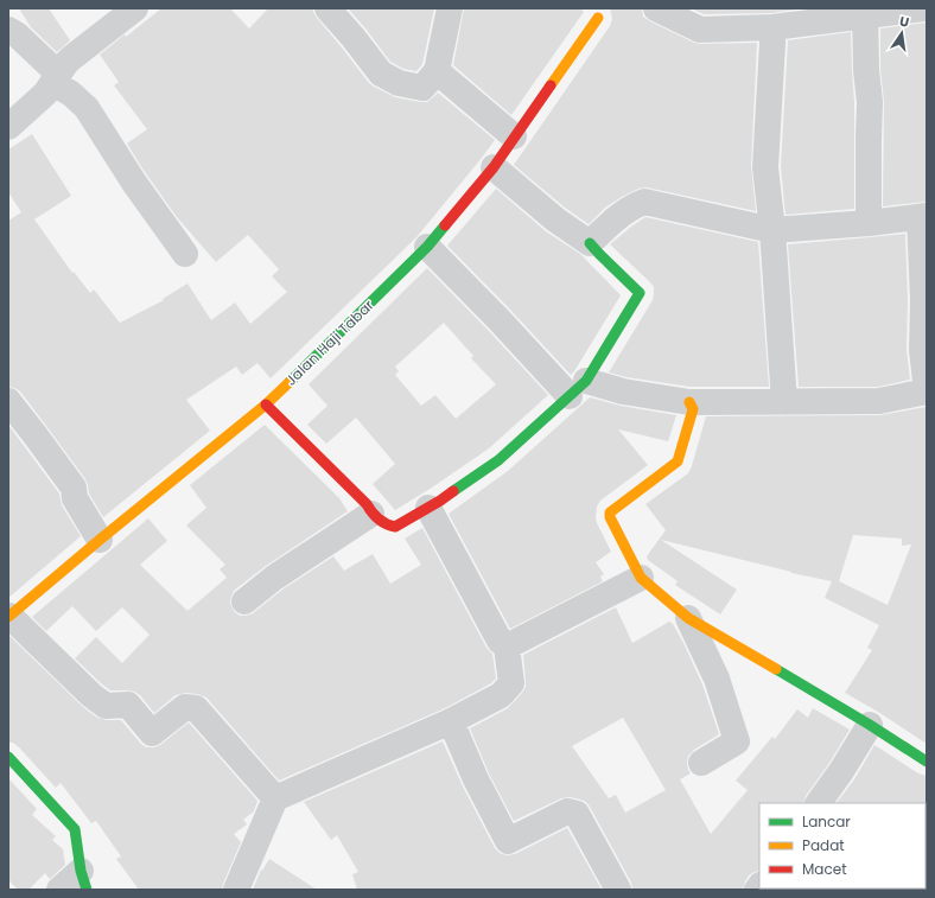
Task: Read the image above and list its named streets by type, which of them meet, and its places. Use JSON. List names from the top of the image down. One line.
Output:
{"streets":{"street":["Jalan Haji Tabar"]},"legend":["Lancar","Padat","Macet"],"north":"top"}
